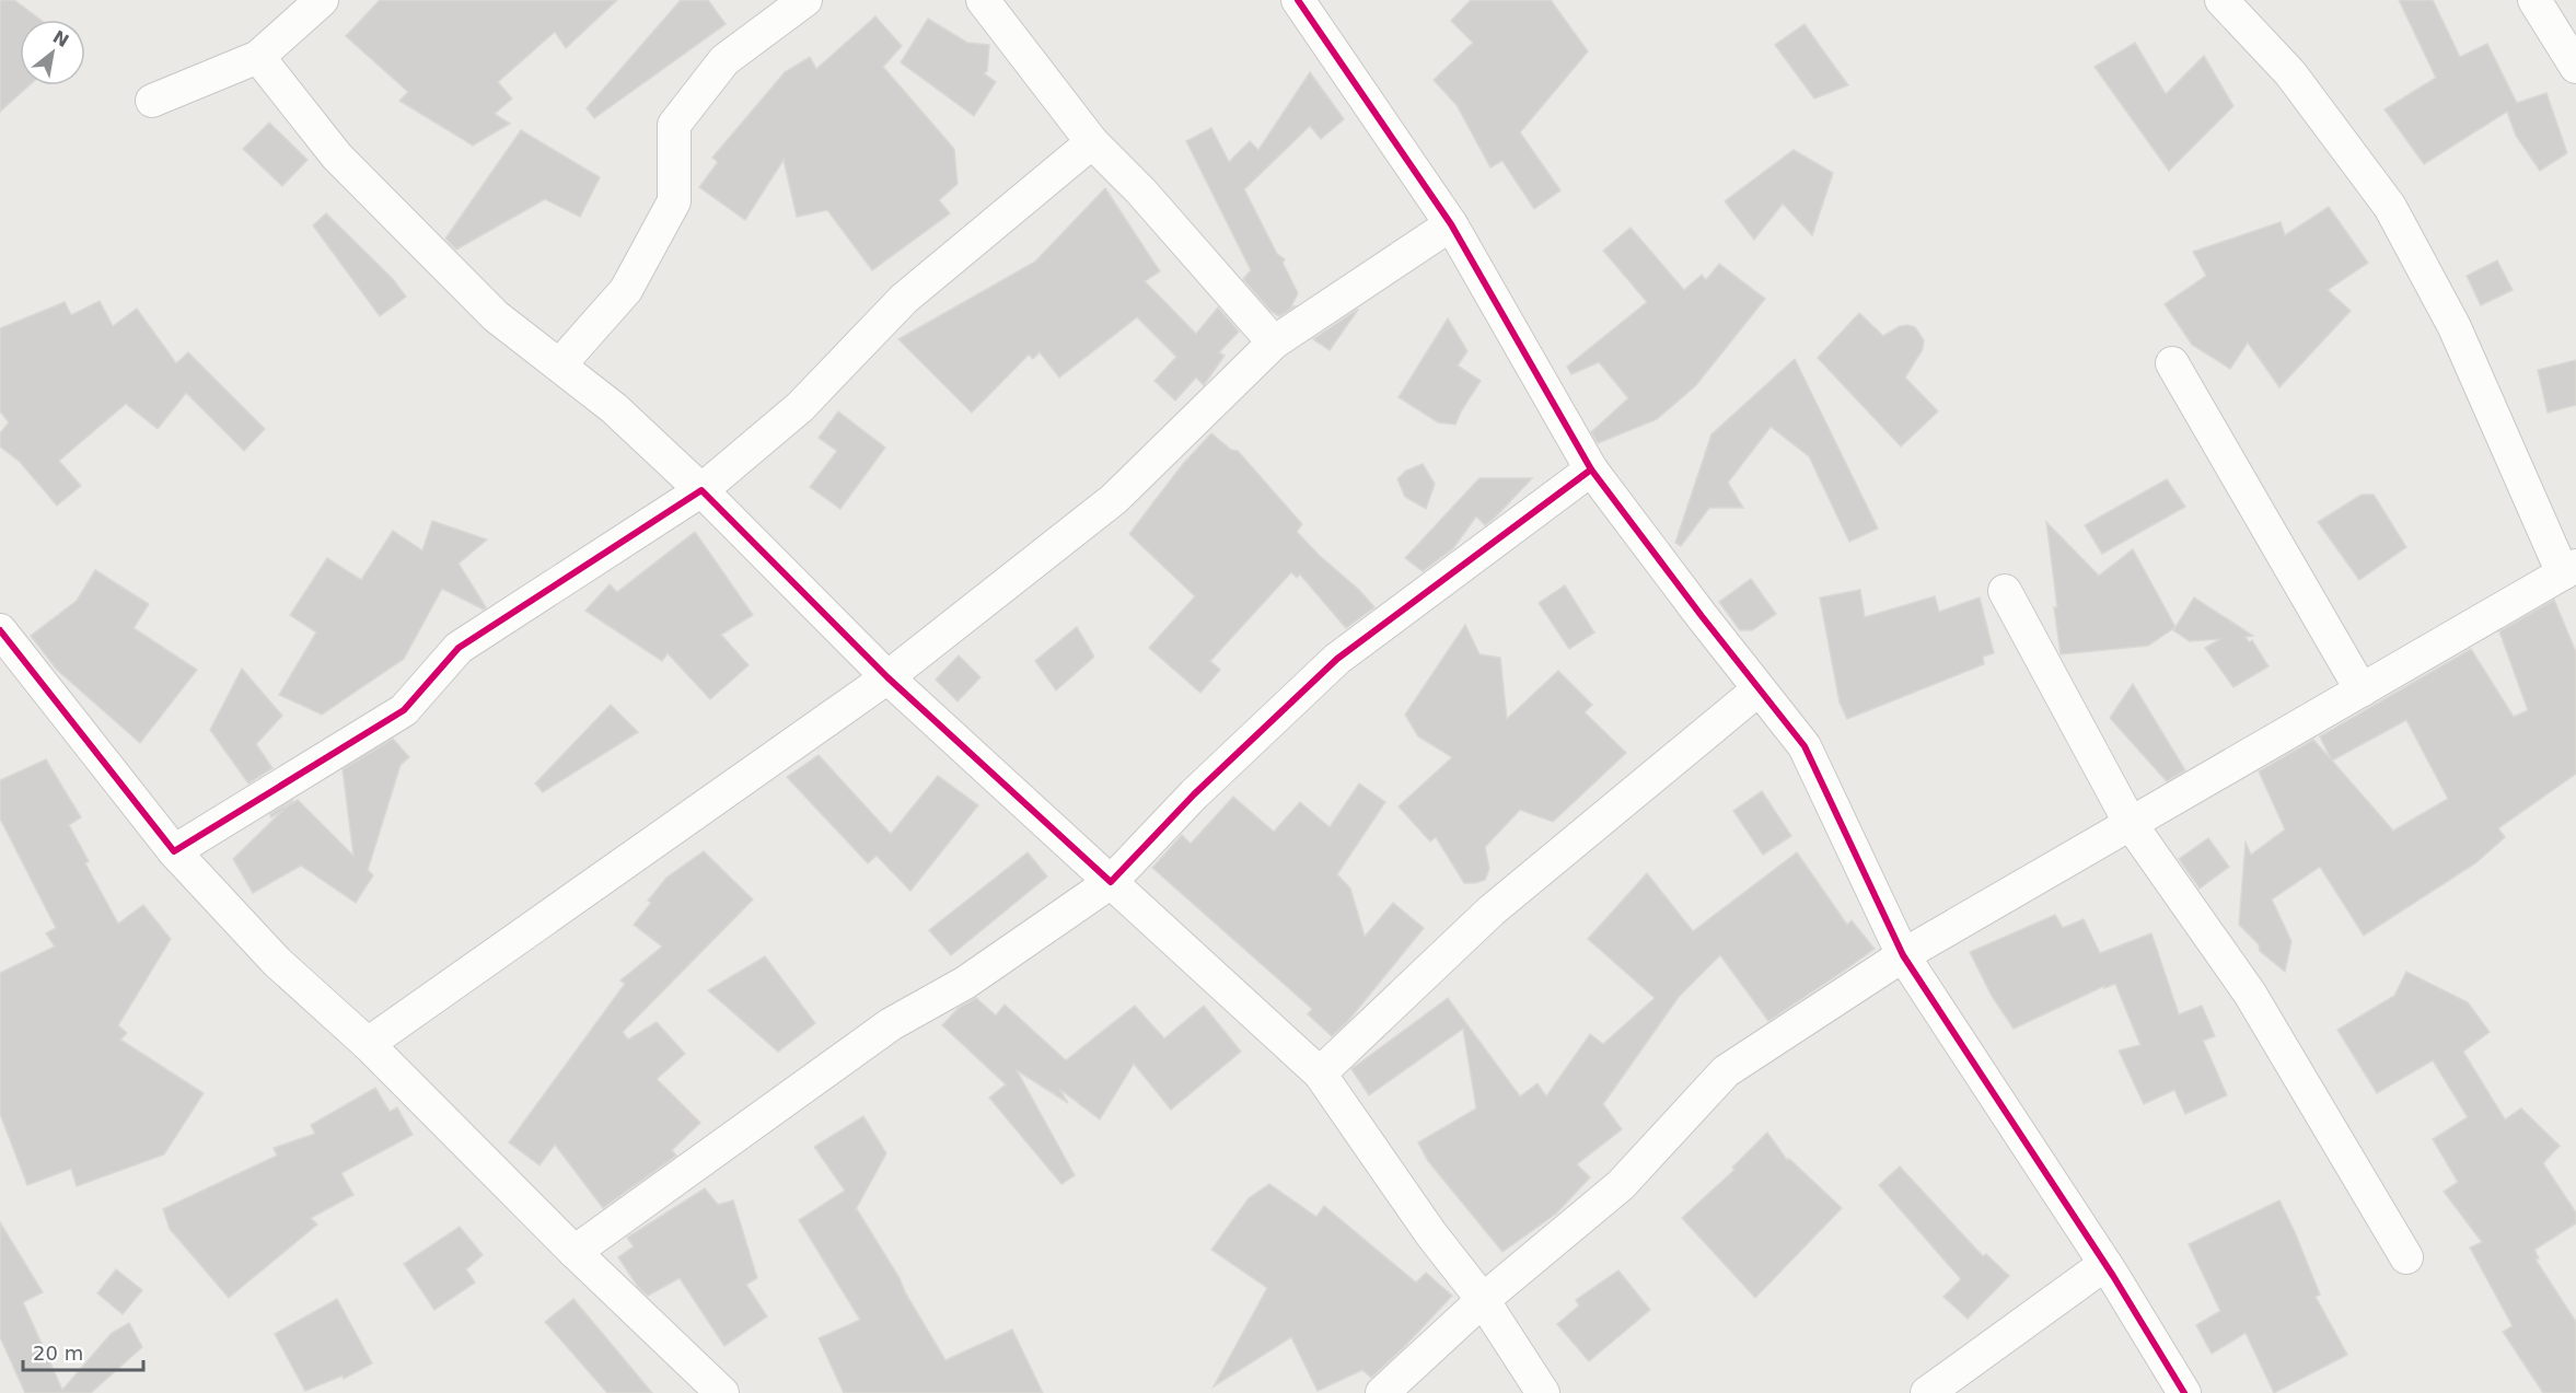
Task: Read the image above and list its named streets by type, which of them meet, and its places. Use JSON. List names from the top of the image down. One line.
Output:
{"scale_bar":"20 m","north":"top right"}
